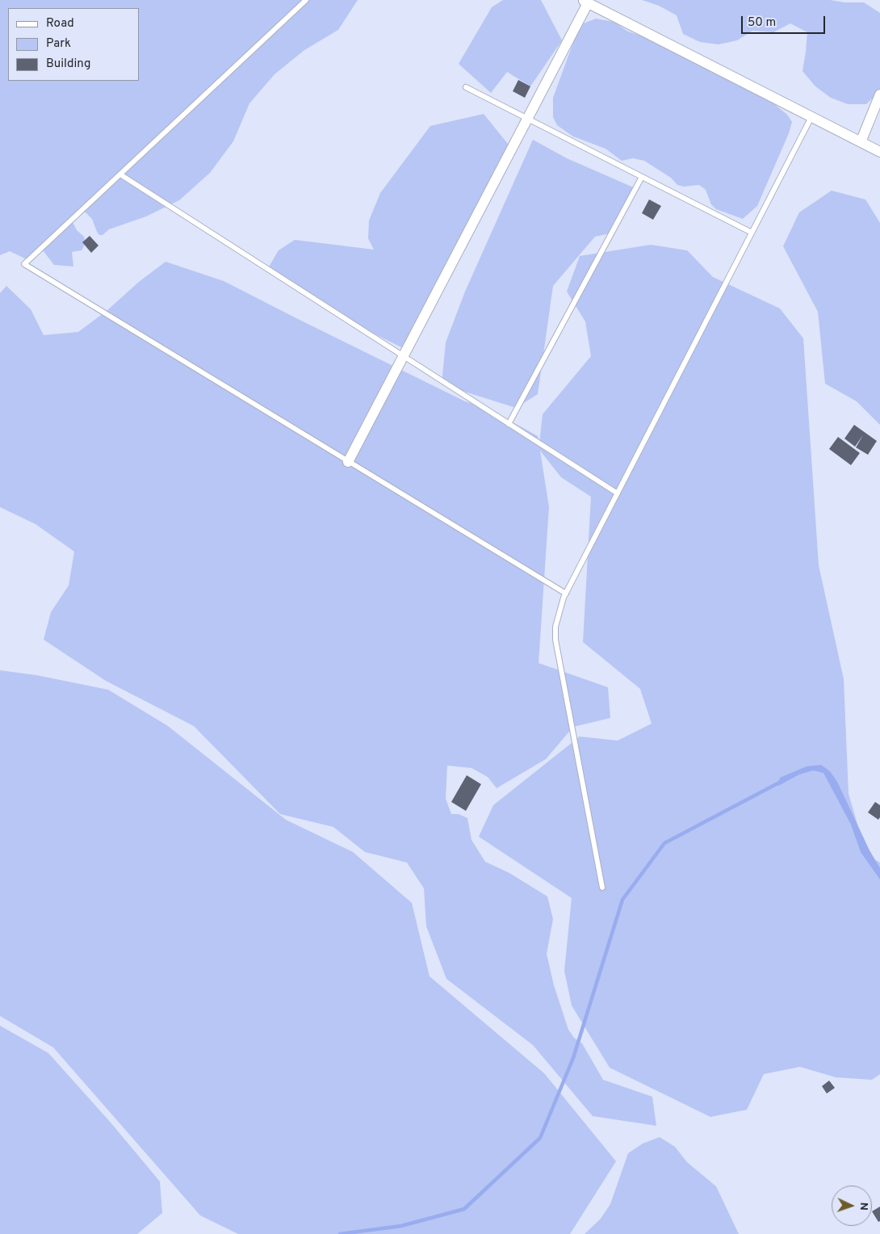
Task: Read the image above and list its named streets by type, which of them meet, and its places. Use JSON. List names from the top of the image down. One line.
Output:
{"legend":["Road","Park","Building"],"scale_bar":"50 m","north":"right"}
